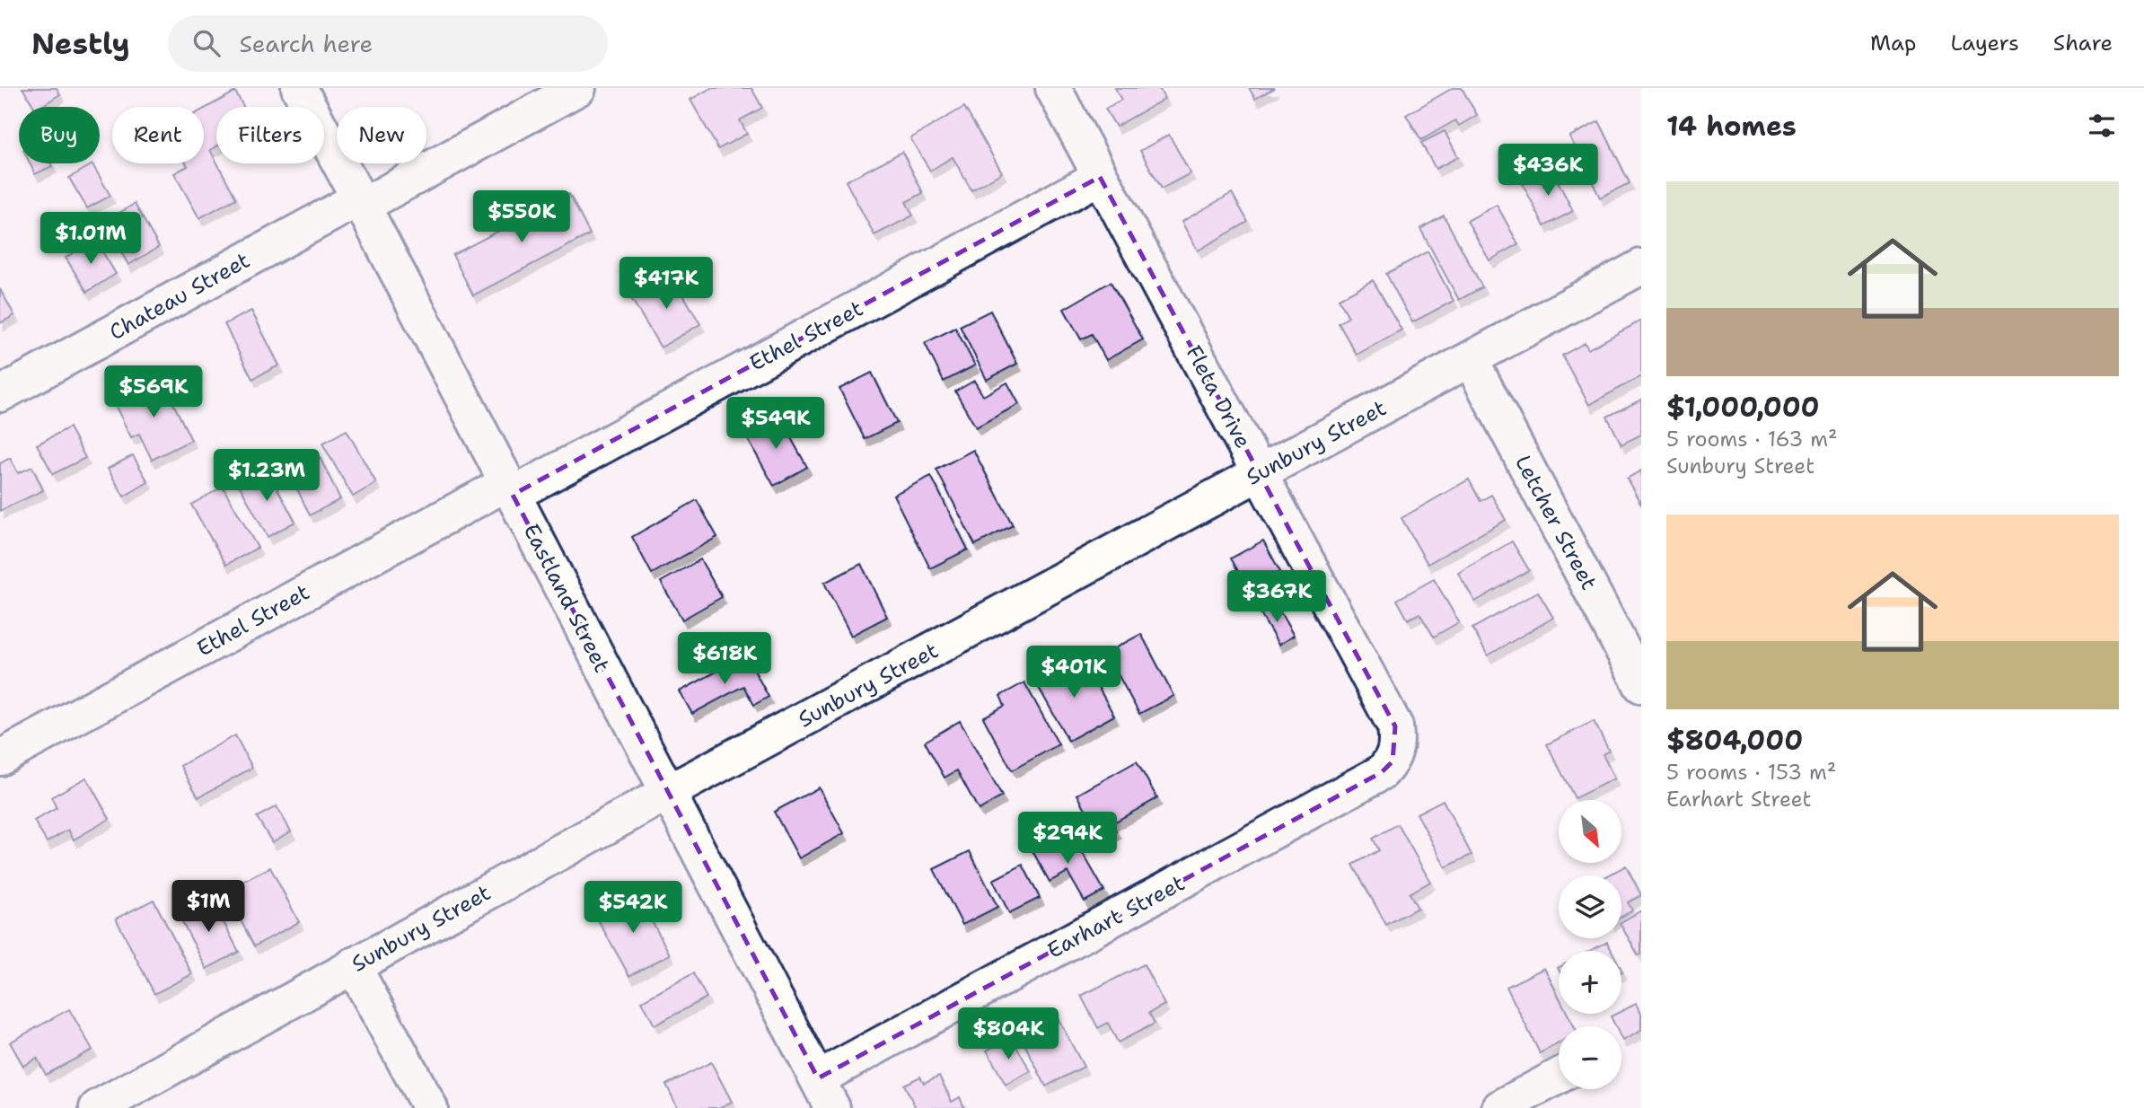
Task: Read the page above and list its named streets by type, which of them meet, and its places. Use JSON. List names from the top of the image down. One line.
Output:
{"streets":{"street":["Chateau Street","Ethel Street","Fleta Drive","Sunbury Street","Letcher Street","Eastland Street","Earhart Street"]},"crossings":[["Chateau Street","Eastland Street"],["Ethel Street","Fleta Drive"],["Ethel Street","Eastland Street"],["Fleta Drive","Sunbury Street"],["Fleta Drive","Earhart Street"],["Sunbury Street","Letcher Street"],["Sunbury Street","Eastland Street"],["Eastland Street","Earhart Street"]],"north":"bottom right","page":{"header":"Nestly","search":"Search here","nav":["Map","Layers","Share"],"heading":"14 homes","chip":["Buy","Rent","Filters","New"],"price":["$436K","$550K","$1.01M","$417K","$569K","$549K","$1.23M","$367K","$618K","$401K","$294K","$1M","$542K","$804K"],"list":[{"name":"$1,000,000","note":"5 rooms · 163 m² · Sunbury Street"},{"name":"$804,000","note":"5 rooms · 153 m² · Earhart Street"}],"map_buttons":["+","−"]}}
